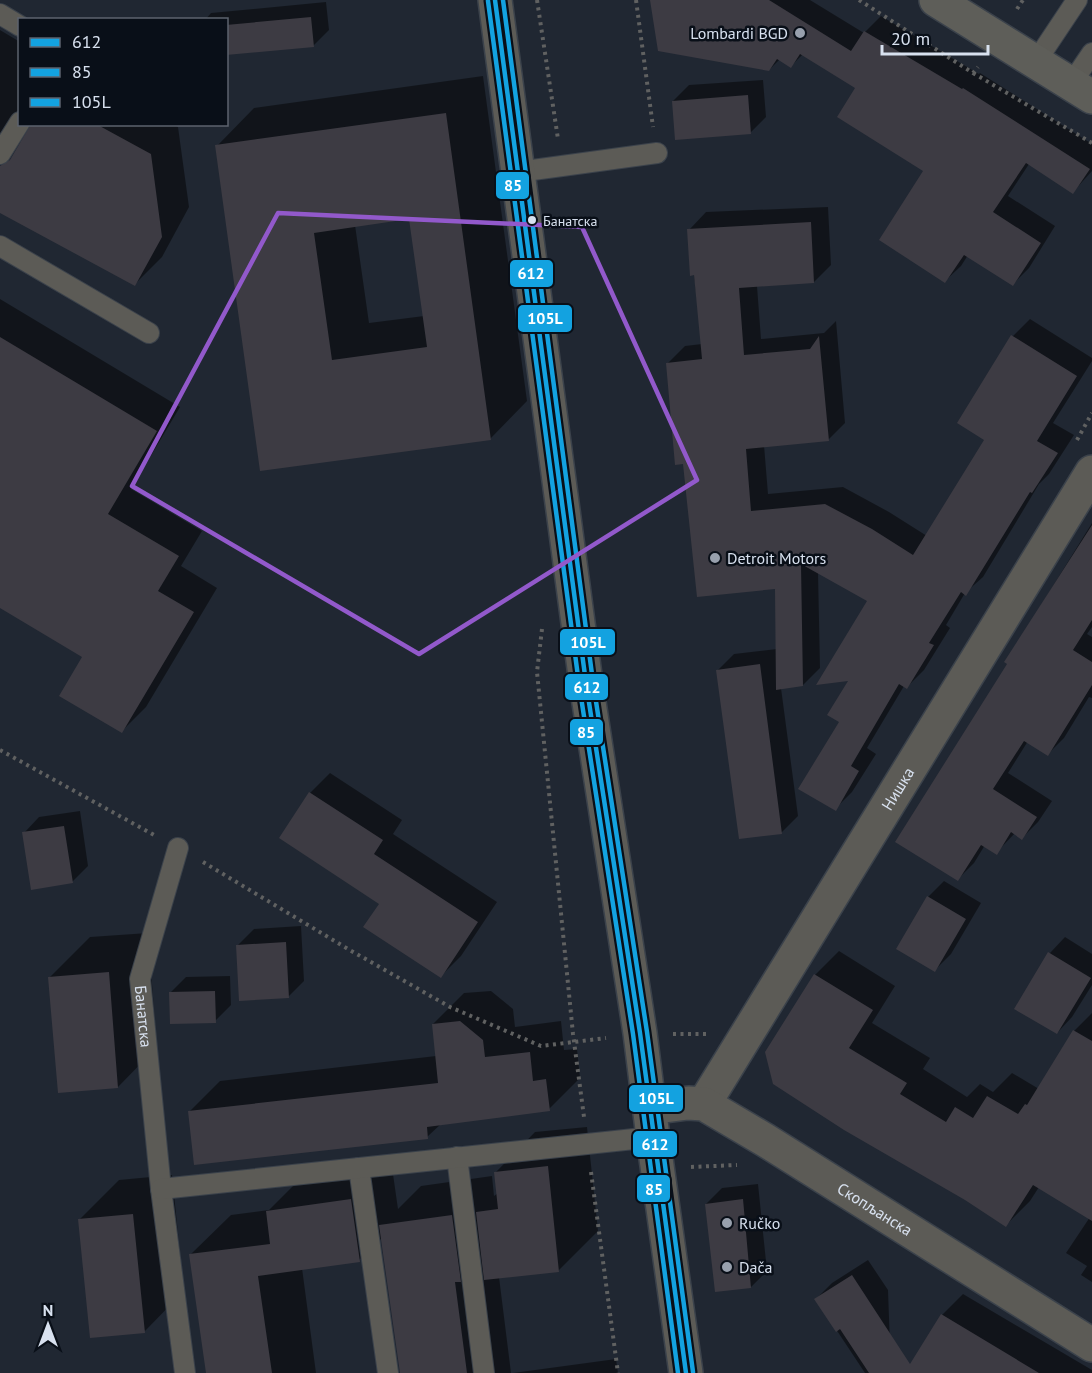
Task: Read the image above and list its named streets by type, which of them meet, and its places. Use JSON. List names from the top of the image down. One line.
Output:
{"streets":{"street":["Нишка","Скопљанска"],"lane":["Банатска"]},"crossings":[["Нишка","Скопљанска"]],"places":["Lombardi BGD","Банатска","Detroit Motors","Ručko","Dača"],"lines":["transit line 612","transit line 105L","transit line 85"],"legend":["612","85","105L"],"scale_bar":"20 m","north":"top"}
